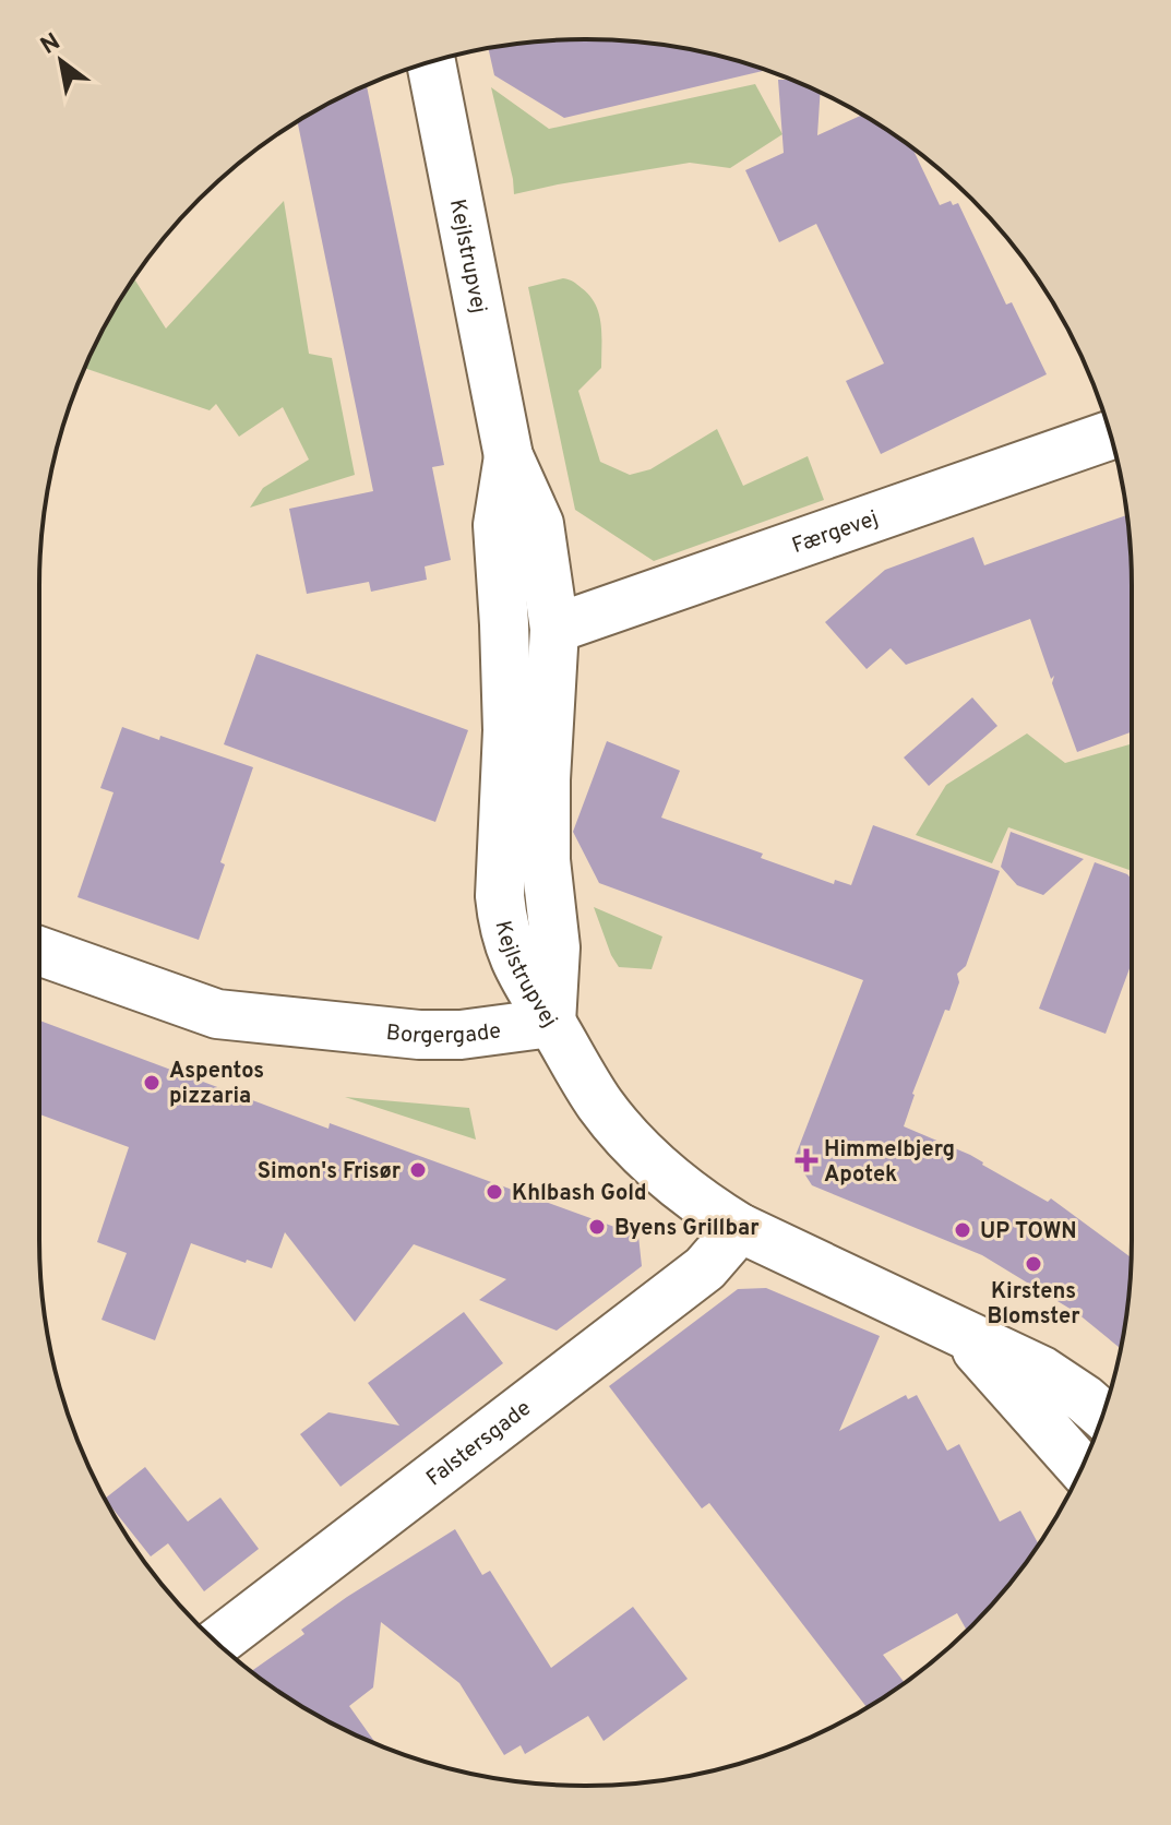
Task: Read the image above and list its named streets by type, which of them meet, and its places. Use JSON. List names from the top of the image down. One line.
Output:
{"streets":{"street":["Kejlstrupvej","Færgevej","Borgergade","Falstersgade"]},"crossings":[["Kejlstrupvej","Færgevej"],["Kejlstrupvej","Borgergade"]],"places":{"other":["Aspentos pizzaria","Simon's Frisør","Khlbash Gold","Byens Grillbar","UP TOWN","Kirstens Blomster"],"health":["Himmelbjerg Apotek"]},"north":"top left"}
